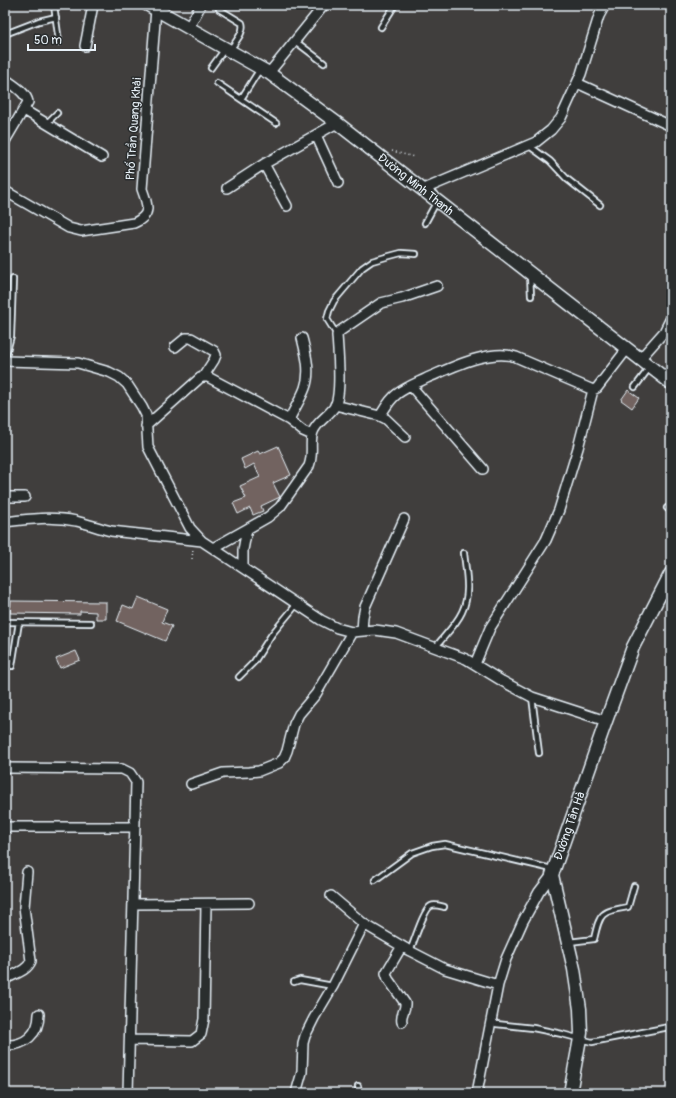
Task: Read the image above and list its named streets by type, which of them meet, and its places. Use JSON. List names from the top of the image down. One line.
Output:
{"streets":{"street":["Phố Trần Quang Khải","Đường Minh Thanh","Đường Tân Hà"]},"crossings":[["Phố Trần Quang Khải","Đường Minh Thanh"]],"scale_bar":"50 m"}
